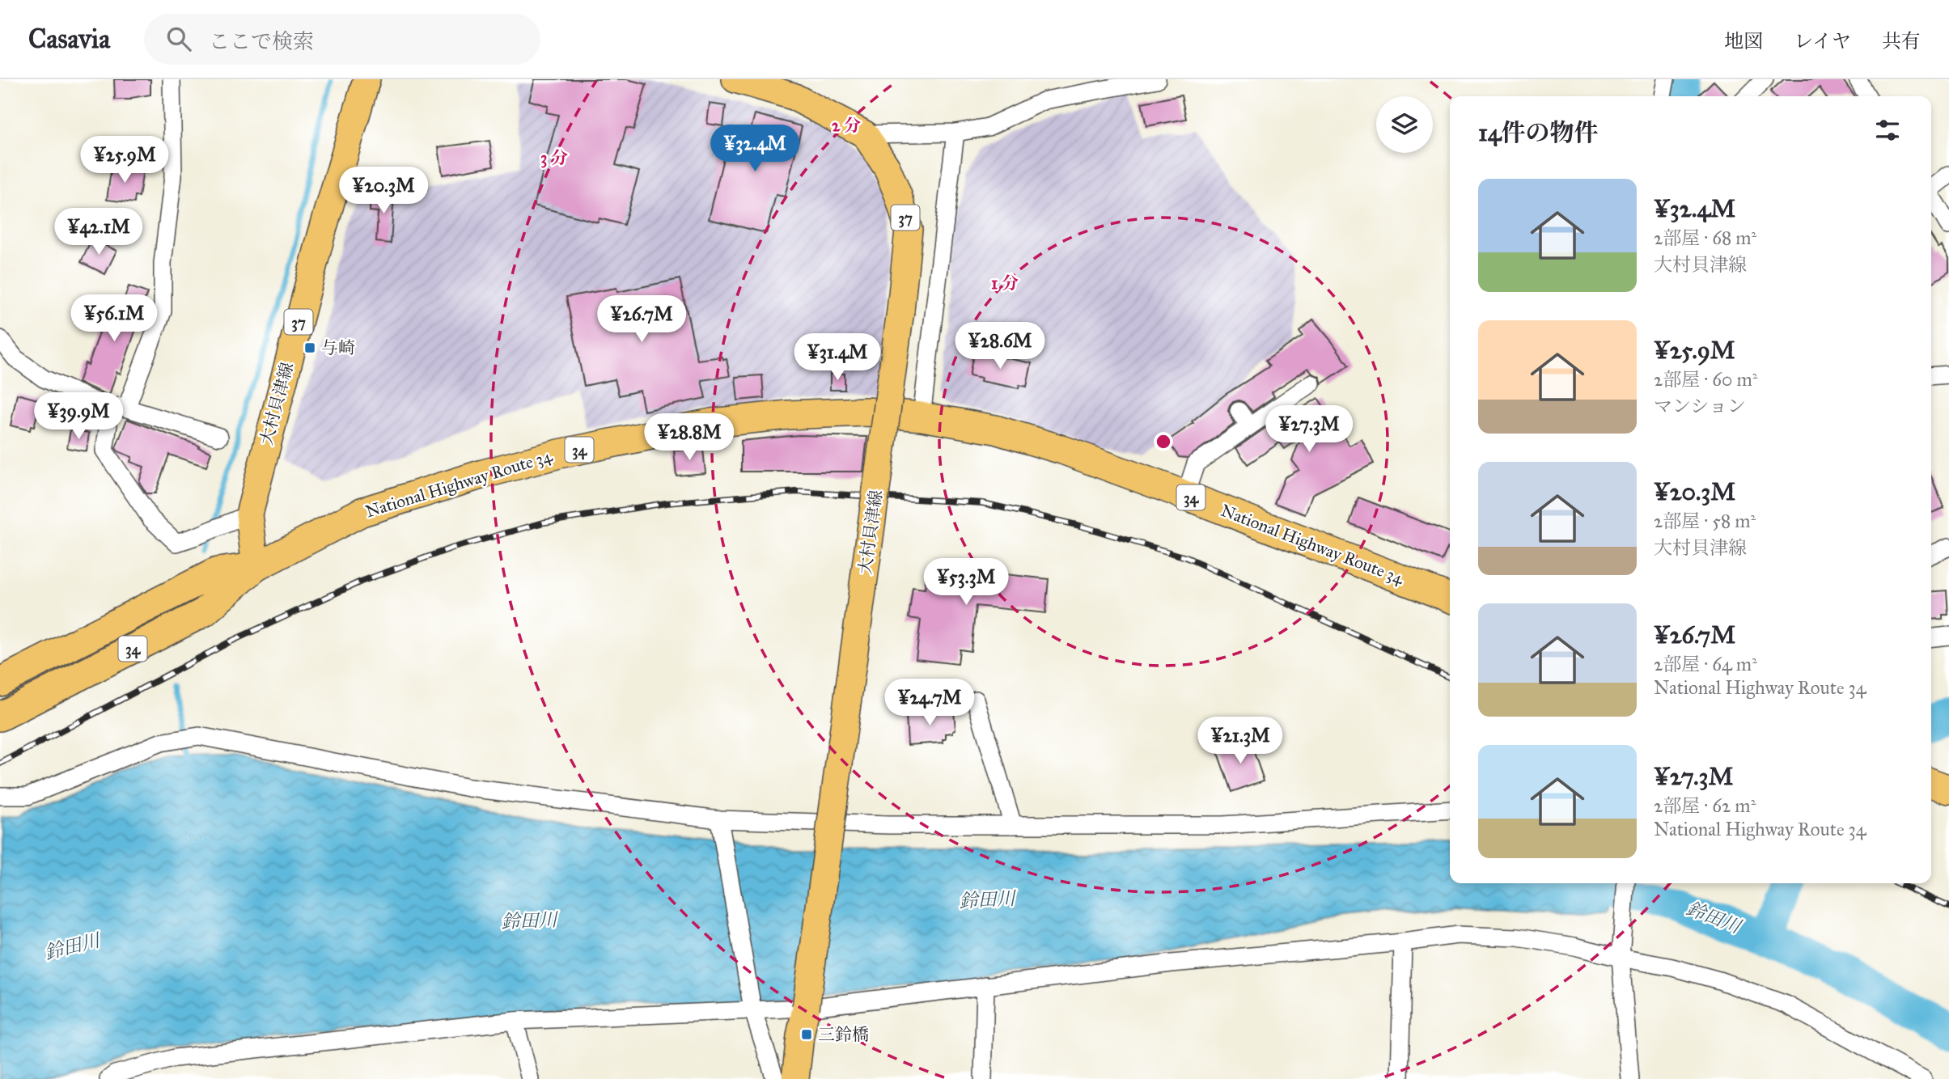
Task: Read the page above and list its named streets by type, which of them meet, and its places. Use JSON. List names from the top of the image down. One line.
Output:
{"streets":{"highway":["34","National Highway Route 34"],"main road":["37","大村貝津線"]},"crossings":[["大村貝津線","National Highway Route 34"]],"water":["鈴田川"],"places":{"transit":["与崎","三鈴橋"]},"page":{"header":"Casavia","search":"ここで検索","nav":["地図","レイヤ","共有"],"heading":"14件の物件","price":["¥32.4M","¥25.9M","¥20.3M","¥42.1M","¥56.1M","¥26.7M","¥28.6M","¥31.4M","¥39.9M","¥27.3M","¥28.8M","¥53.3M","¥24.7M","¥21.3M"],"list":[{"name":"¥32.4M","note":"2部屋 · 68 m² · 大村貝津線"},{"name":"¥25.9M","note":"2部屋 · 60 m² · マンション"},{"name":"¥20.3M","note":"2部屋 · 58 m² · 大村貝津線"},{"name":"¥26.7M","note":"2部屋 · 64 m² · National Highway Route 34"},{"name":"¥27.3M","note":"2部屋 · 62 m² · National Highway Route 34"}]},"rings":["2 分","3 分","1 分"]}
